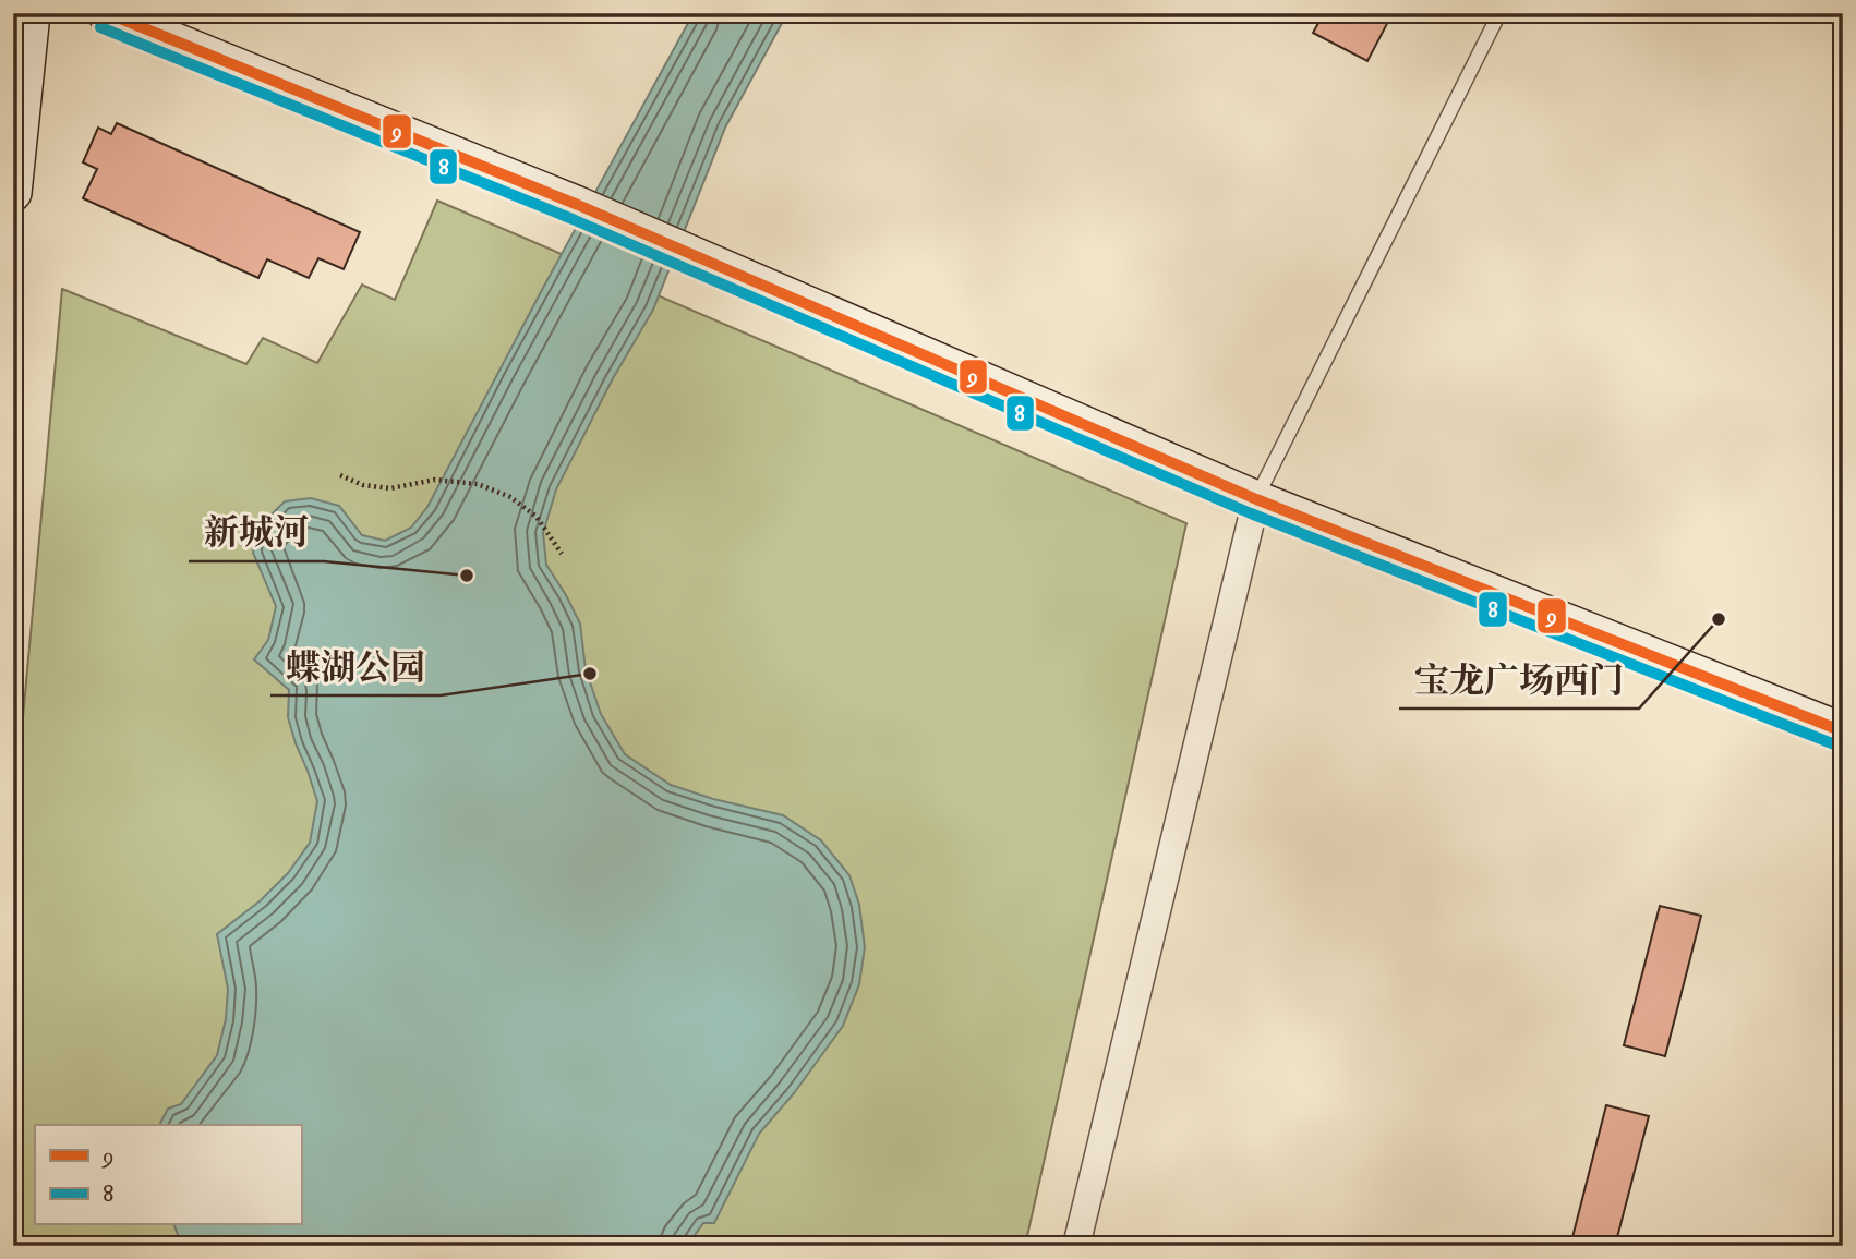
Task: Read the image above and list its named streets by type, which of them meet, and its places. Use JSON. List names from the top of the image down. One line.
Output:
{"places":["新城河","宝龙广场西门","蝶湖公园"],"lines":["transit line 9","transit line 8"],"legend":["9","8"]}
